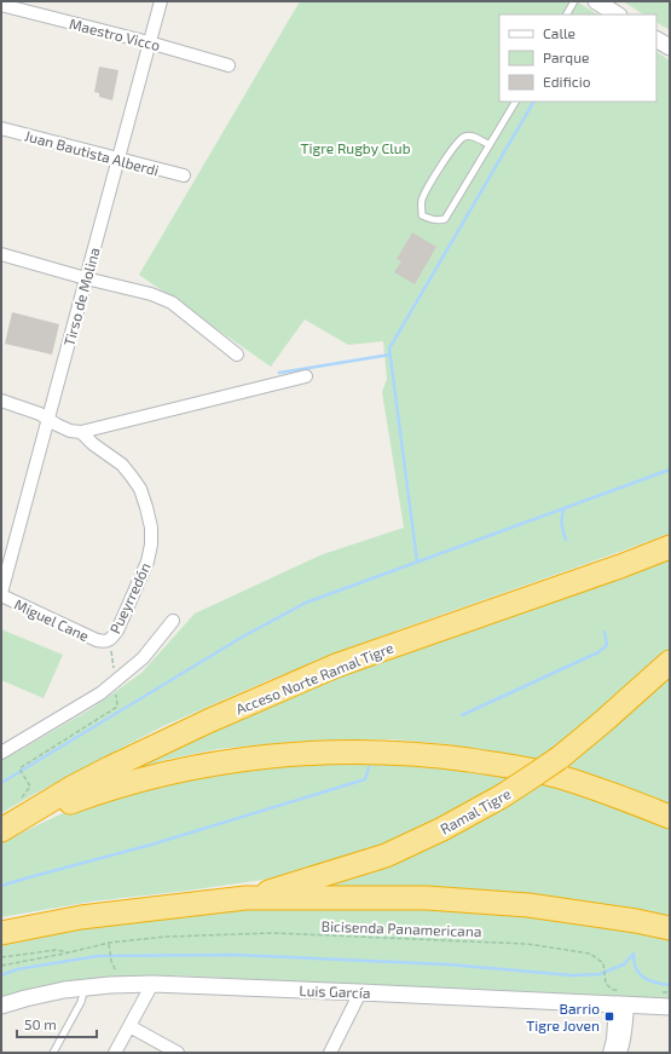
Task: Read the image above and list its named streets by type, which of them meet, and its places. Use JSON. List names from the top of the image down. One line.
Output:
{"streets":{"highway":["Acceso Norte Ramal Tigre","Ramal Tigre"],"street":["Maestro Vicco","Juan Bautista Alberdi","Tirso de Molina","Pueyrredón","Miguel Cane","Luis García"],"path":["Bicisenda Panamericana"]},"crossings":[["Maestro Vicco","Tirso de Molina"],["Juan Bautista Alberdi","Tirso de Molina"],["Tirso de Molina","Pueyrredón"],["Tirso de Molina","Miguel Cane"],["Pueyrredón","Miguel Cane"],["Bicisenda Panamericana","Luis García"]],"parks":["Tigre Rugby Club"],"places":{"transit":["Barrio Tigre Joven"]},"legend":["Calle","Parque","Edificio"],"scale_bar":"50 m"}
